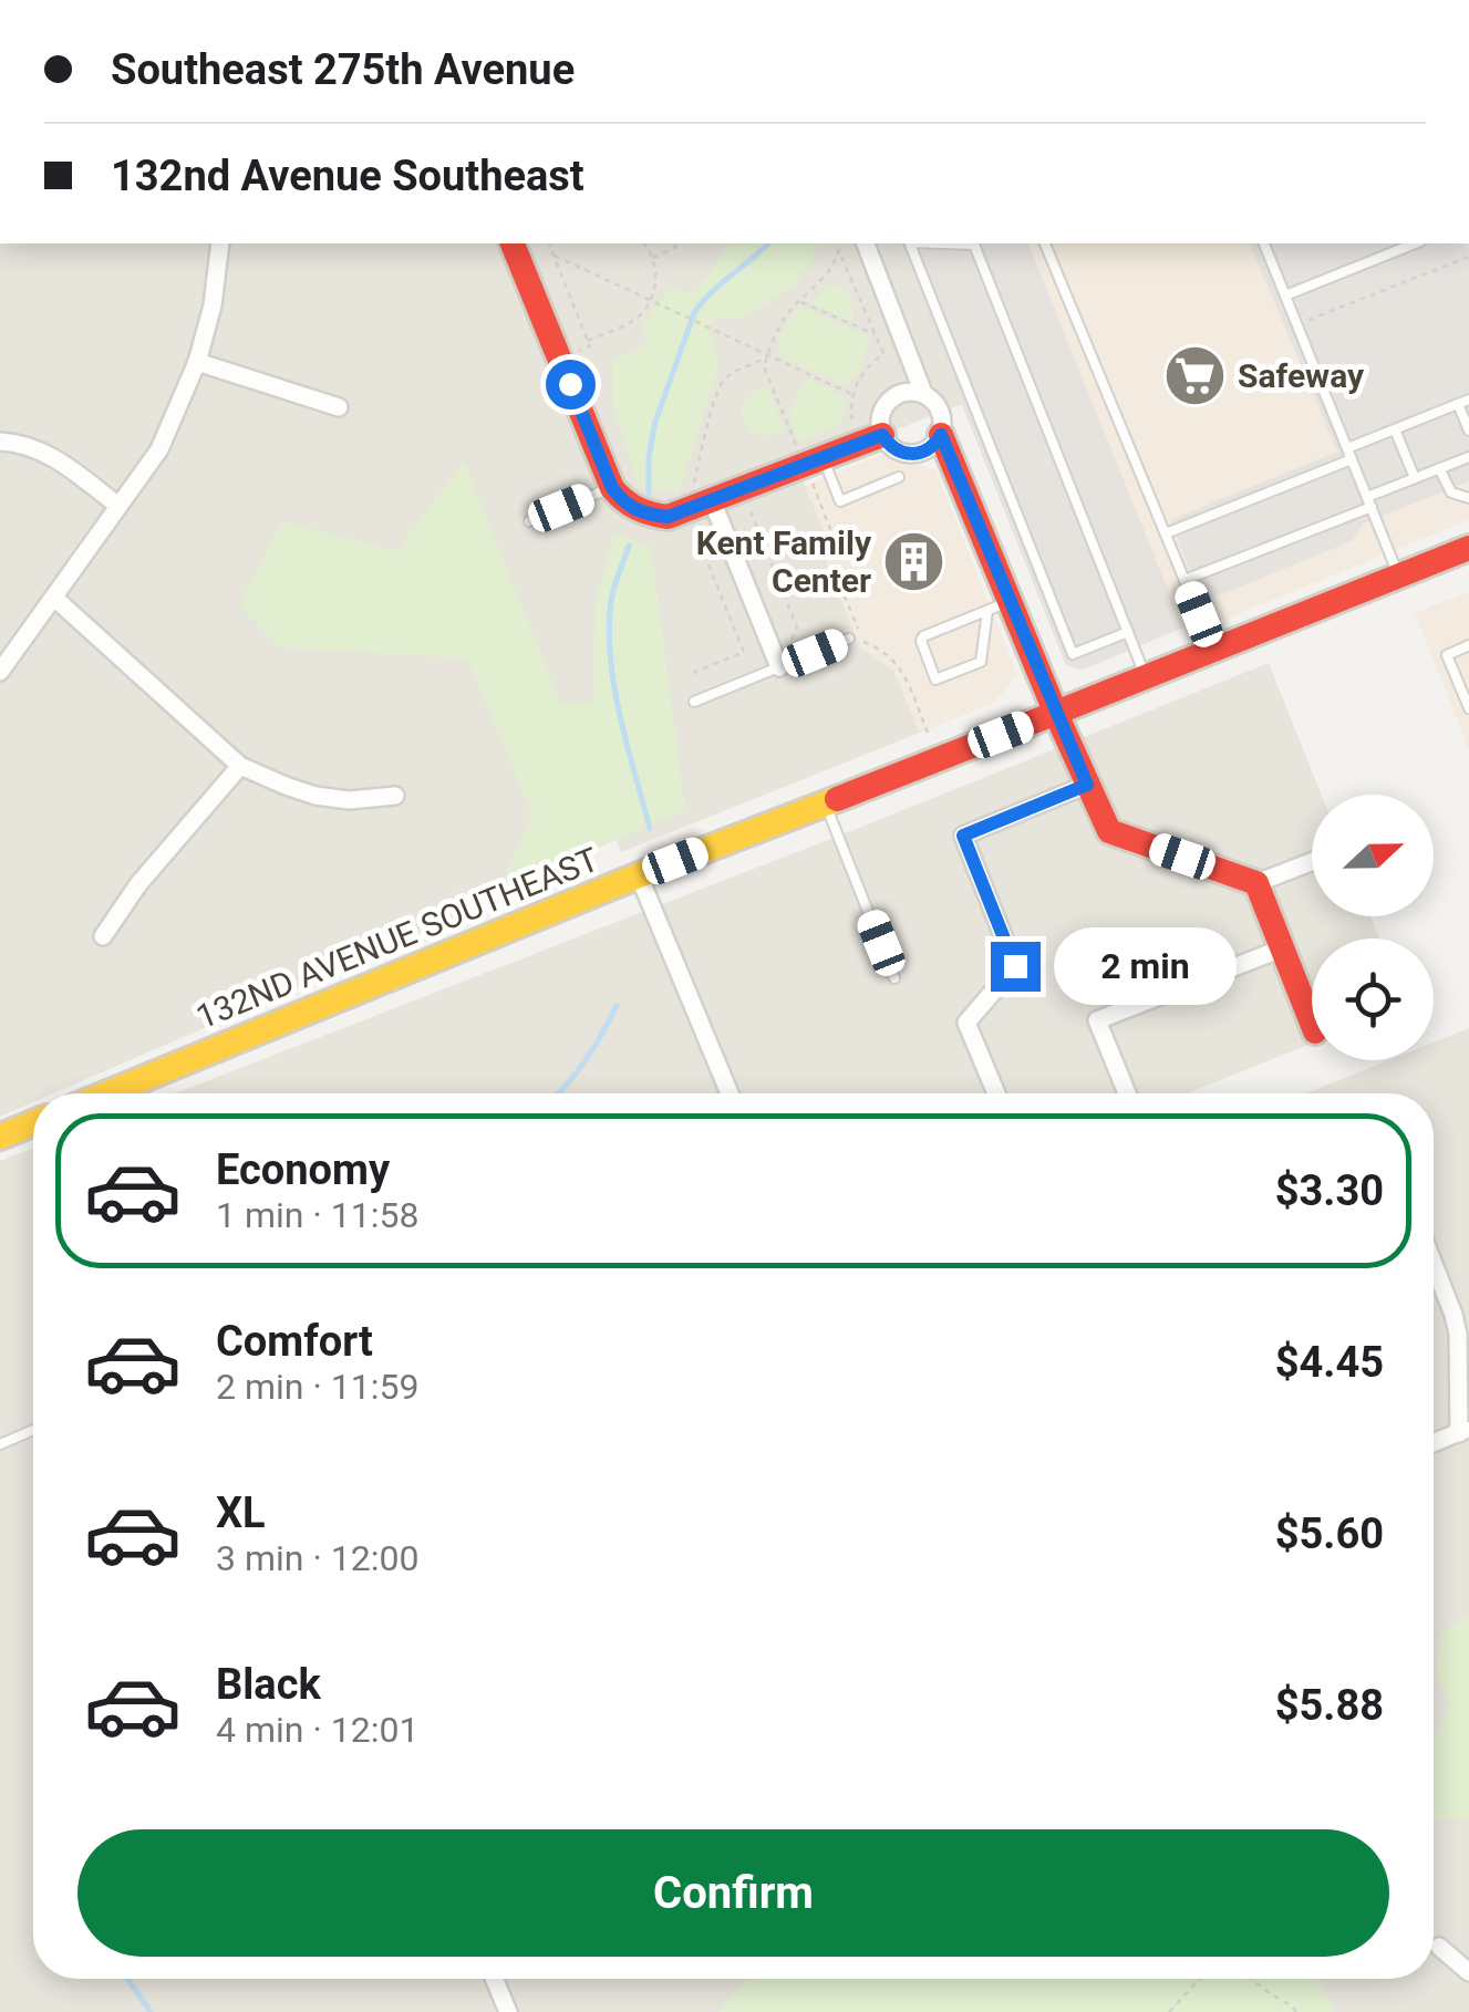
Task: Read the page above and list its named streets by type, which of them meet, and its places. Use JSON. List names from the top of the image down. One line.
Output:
{"streets":{"main road":["132ND AVENUE SOUTHEAST"]},"places":{"supermarket":["Safeway"],"building":["Kent Family Center"]},"north":"right","page":{"banner":["Southeast 275th Avenue","132nd Avenue Southeast"],"bubble":"2 min","list":[{"name":"Economy","note":"1 min · 11:58","value":"$3.30"},{"name":"Comfort","note":"2 min · 11:59","value":"$4.45"},{"name":"XL","note":"3 min · 12:00","value":"$5.60"},{"name":"Black","note":"4 min · 12:01","value":"$5.88"}],"buttons":"Confirm"}}
